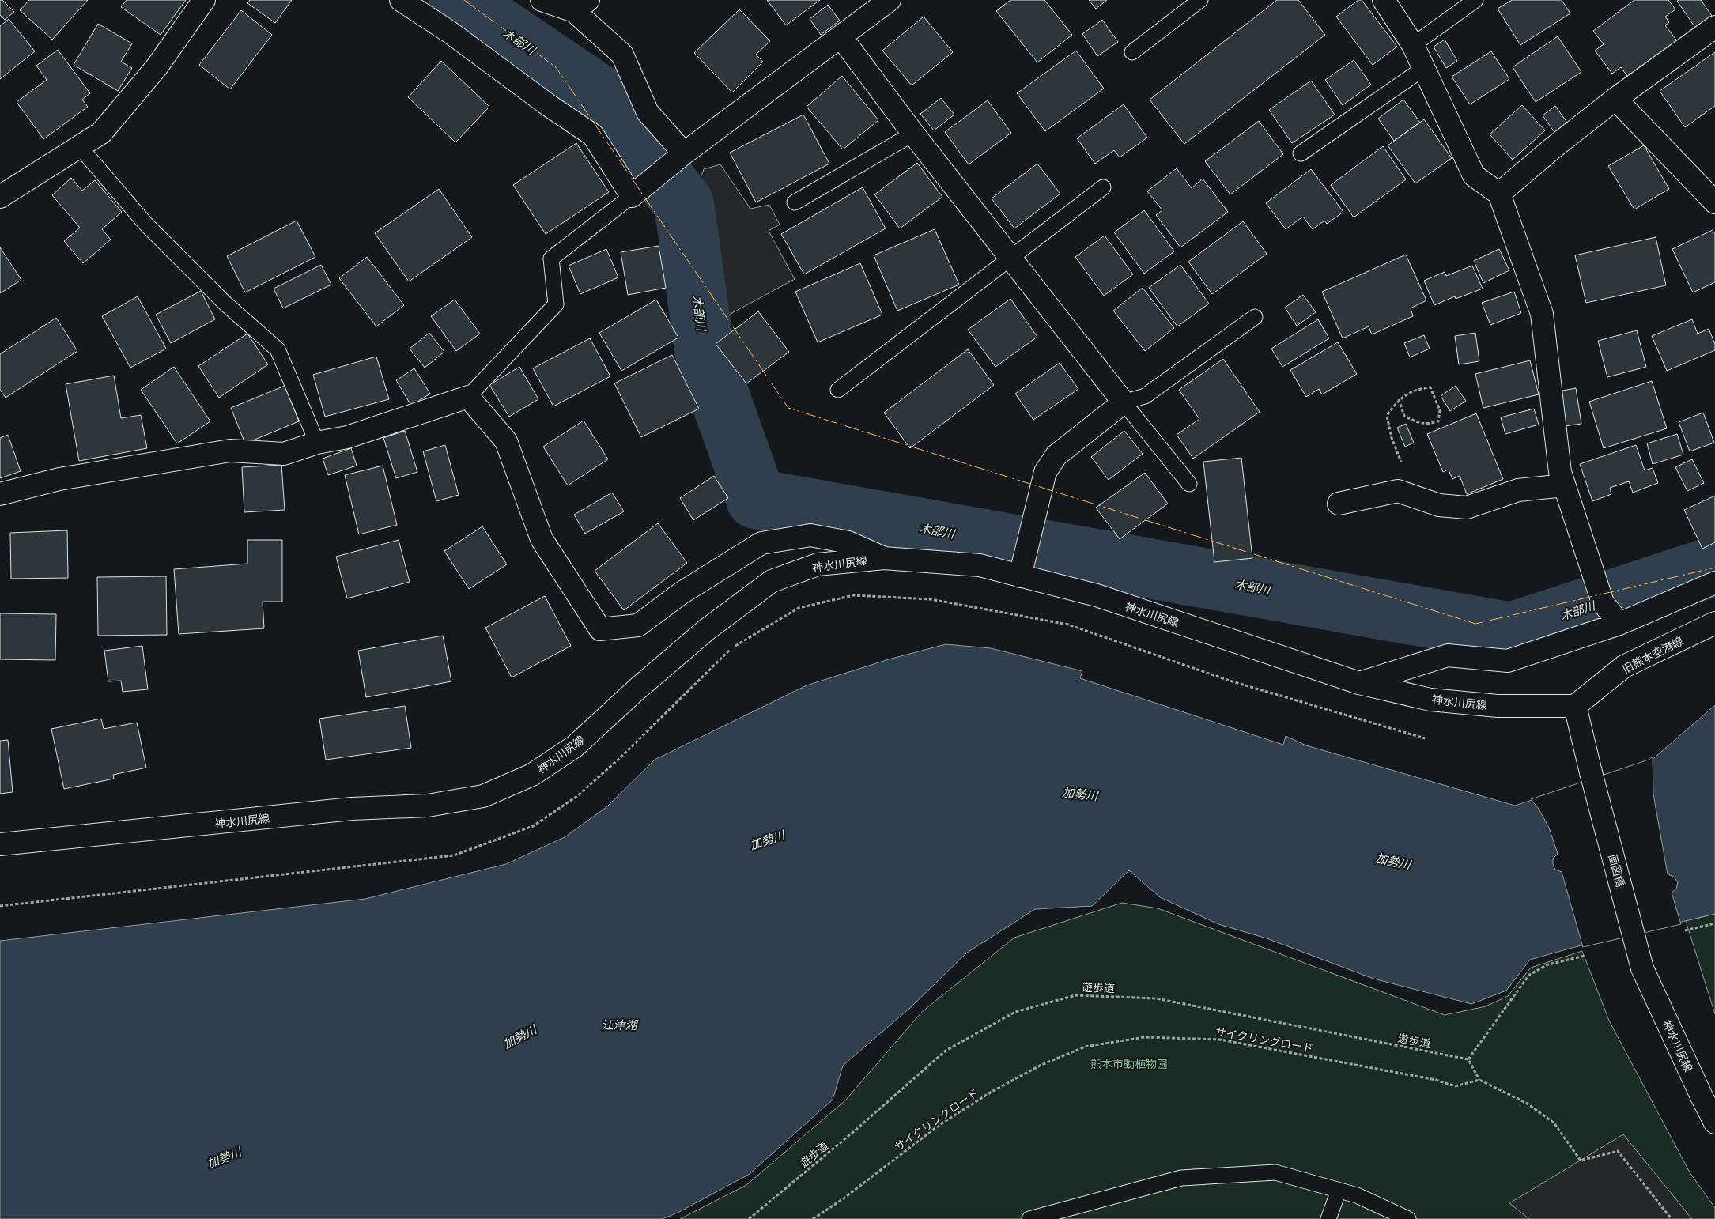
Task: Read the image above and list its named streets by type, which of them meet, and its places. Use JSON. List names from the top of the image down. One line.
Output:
{"streets":{"street":["神水川尻線","旧熊本空港線","画図橋"],"path":["遊歩道","サイクリングロード"]},"crossings":[["神水川尻線","旧熊本空港線"],["神水川尻線","画図橋"],["旧熊本空港線","画図橋"]],"water":["木部川","加勢川","江津湖"],"parks":["熊本市動植物園"]}
